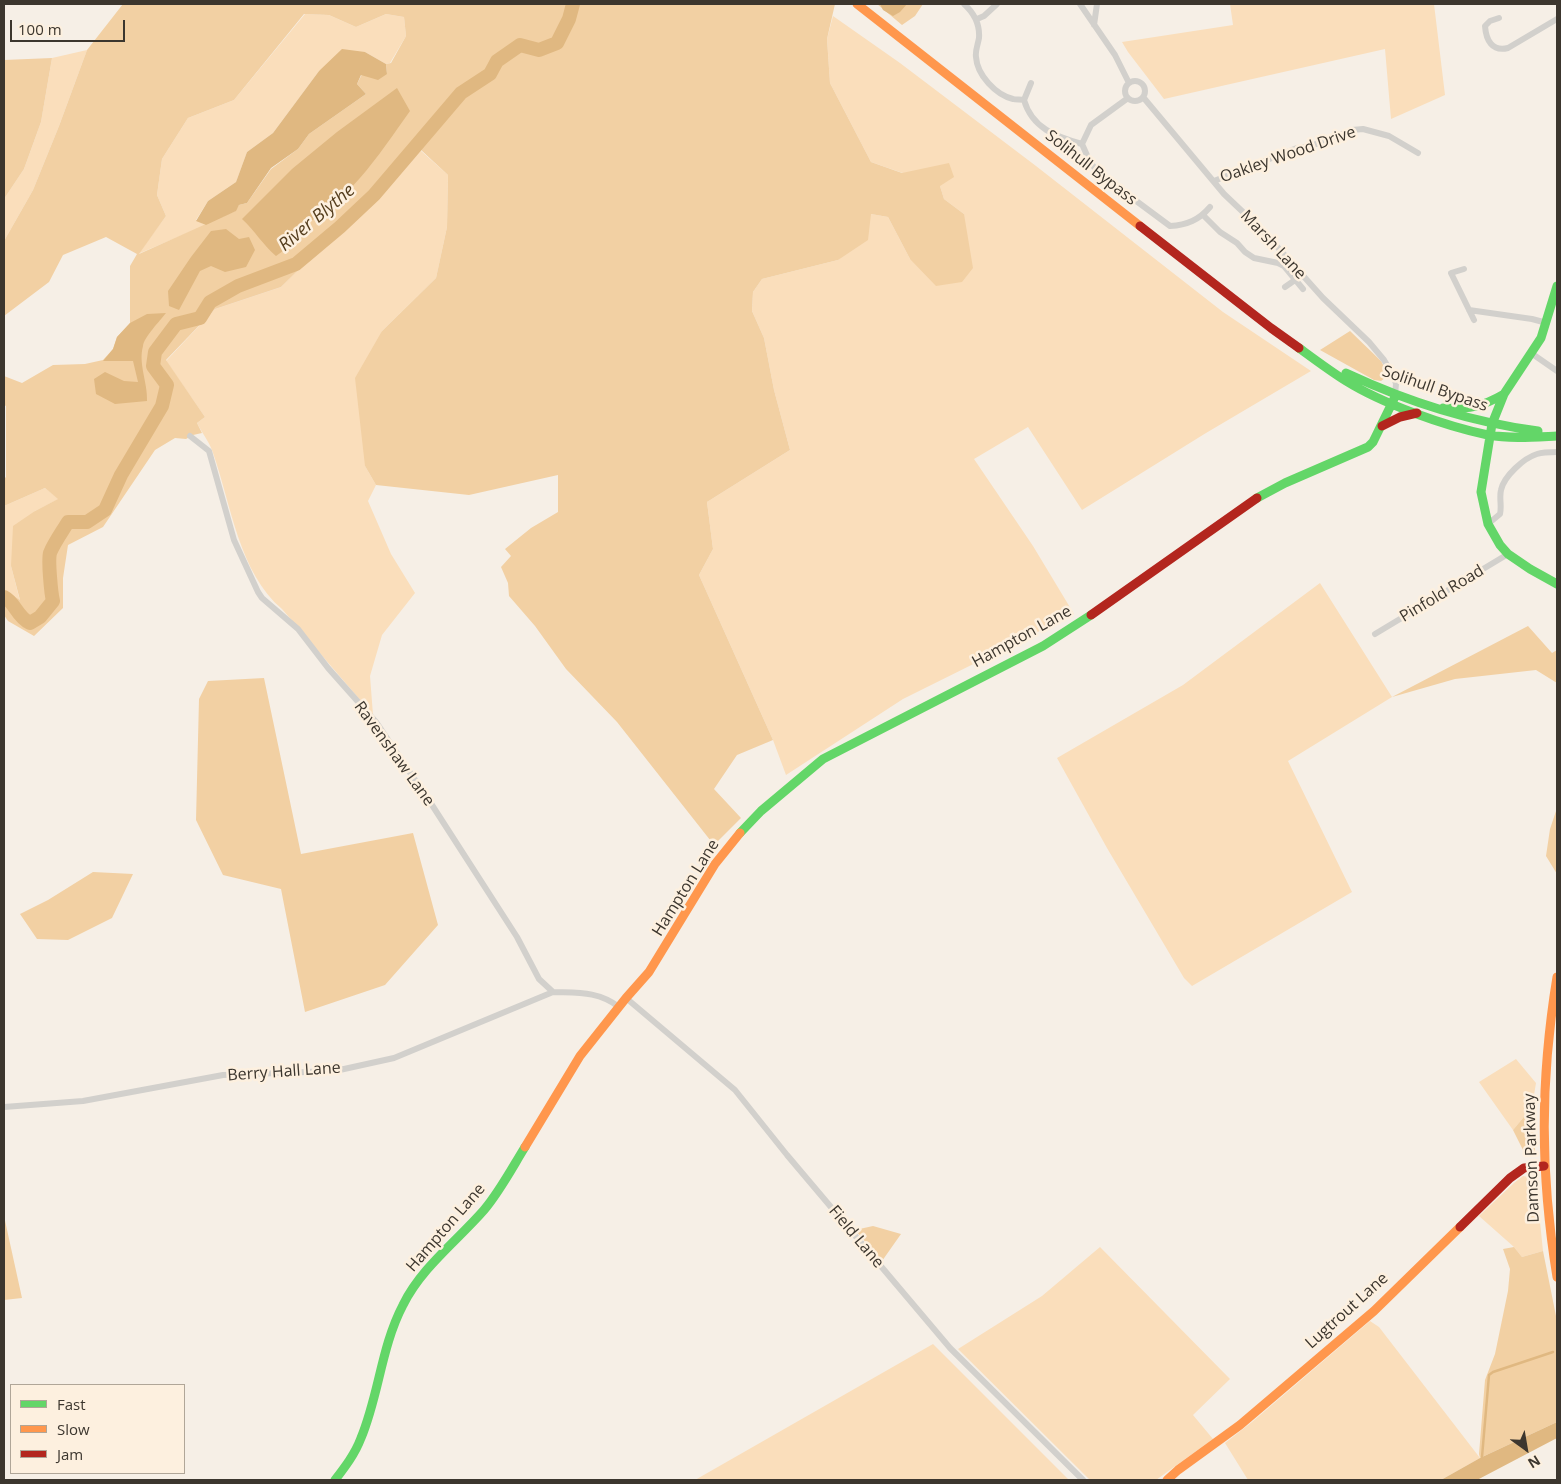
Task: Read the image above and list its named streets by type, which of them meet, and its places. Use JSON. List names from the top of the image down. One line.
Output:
{"streets":{"main road":["Solihull Bypass","Hampton Lane","Damson Parkway","Lugtrout Lane"],"street":["Oakley Wood Drive","Marsh Lane","Pinfold Road","Ravenshaw Lane","Berry Hall Lane","Field Lane"]},"crossings":[["Oakley Wood Drive","Marsh Lane"],["Solihull Bypass","Marsh Lane"],["Solihull Bypass","Hampton Lane"],["Marsh Lane","Hampton Lane"],["Hampton Lane","Field Lane"],["Ravenshaw Lane","Berry Hall Lane"],["Damson Parkway","Lugtrout Lane"]],"water":["River Blythe"],"legend":["Fast","Slow","Jam"],"scale_bar":"100 m","north":"bottom right"}
